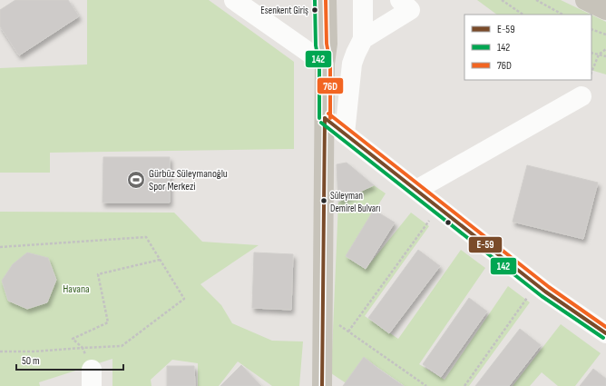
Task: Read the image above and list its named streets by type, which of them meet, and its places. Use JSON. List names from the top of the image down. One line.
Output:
{"parks":["Havana"],"places":{"other":["Esenkent Giriş","Süleyman Demirel Bulvarı"],"sports":["Gürbüz Süleymanoğlu Spor Merkezi"]},"lines":["transit line 142","transit line 76D","transit line E-59"],"legend":["E-59","142","76D"],"scale_bar":"50 m"}
